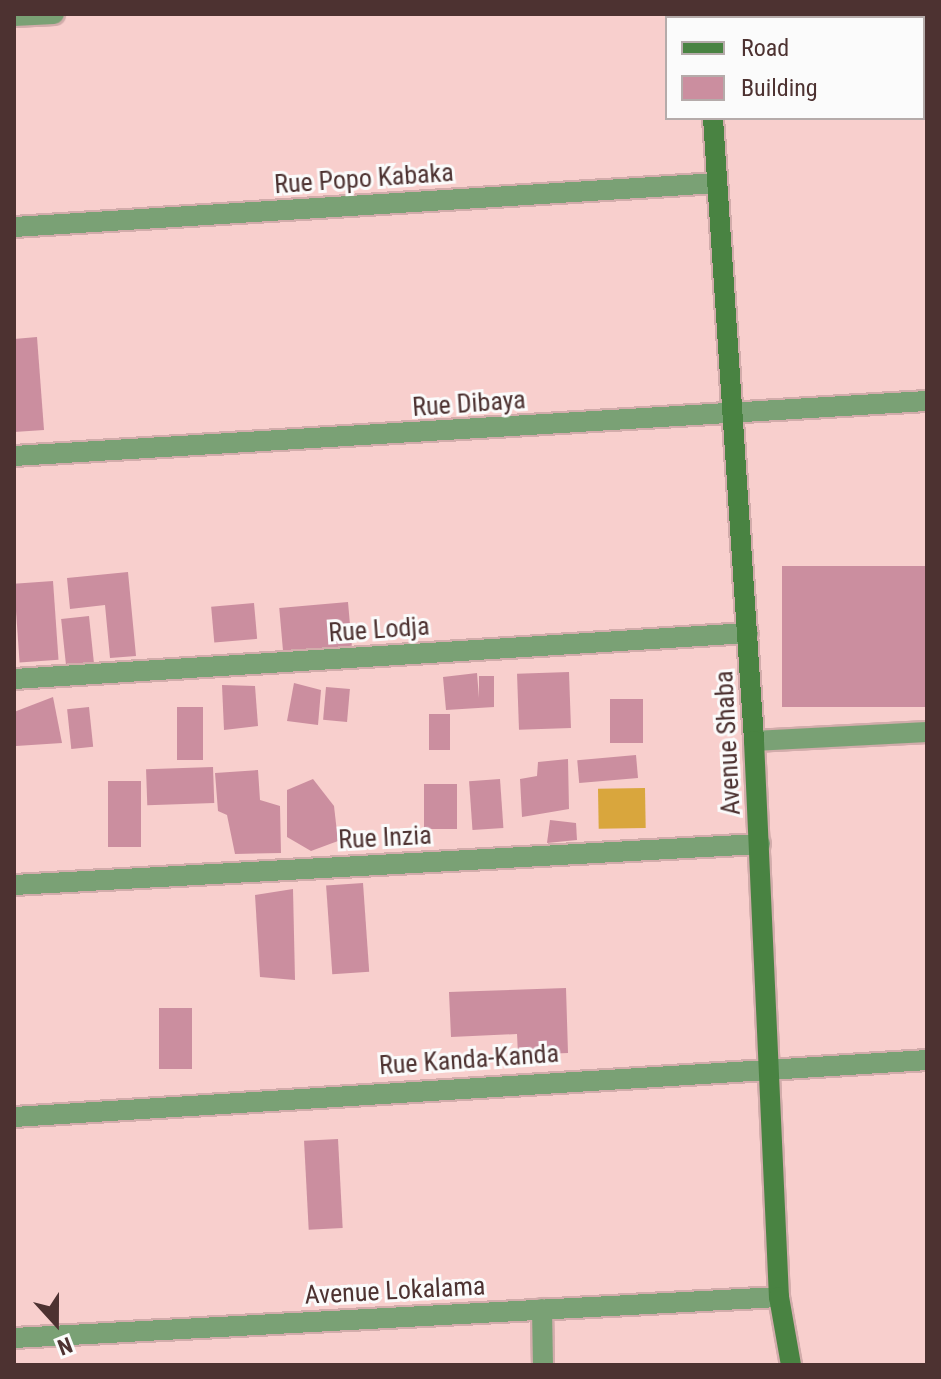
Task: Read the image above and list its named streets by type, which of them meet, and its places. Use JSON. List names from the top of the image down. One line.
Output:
{"streets":{"street":["Rue Popo Kabaka","Rue Dibaya","Rue Lodja","Avenue Shaba","Rue Inzia","Rue Kanda-Kanda","Avenue Lokalama"]},"crossings":[["Rue Popo Kabaka","Avenue Shaba"],["Rue Dibaya","Avenue Shaba"],["Rue Lodja","Avenue Shaba"],["Avenue Shaba","Rue Inzia"],["Avenue Shaba","Rue Kanda-Kanda"],["Avenue Shaba","Avenue Lokalama"]],"legend":["Road","Building"],"north":"bottom"}
